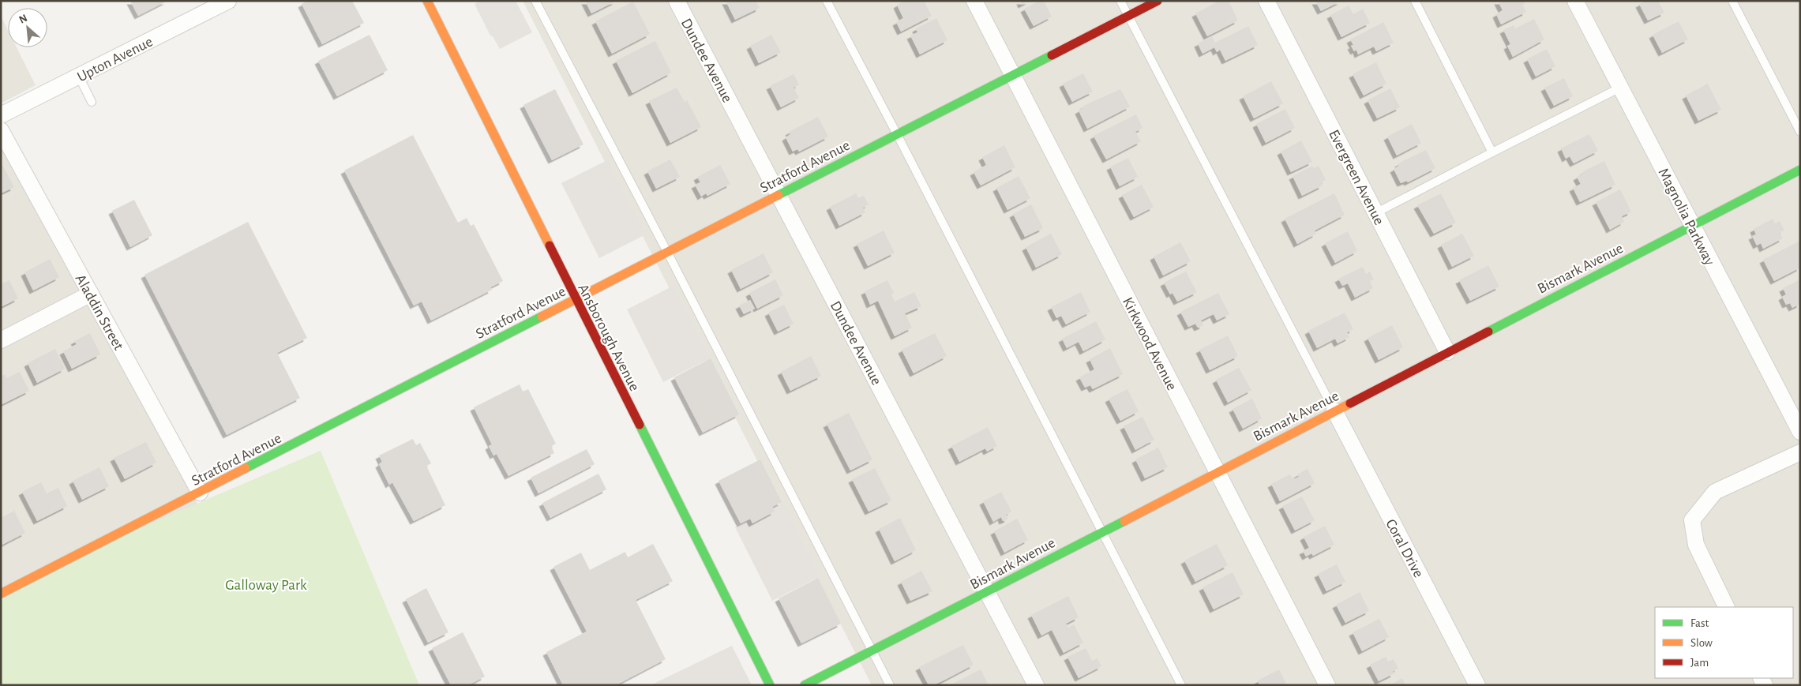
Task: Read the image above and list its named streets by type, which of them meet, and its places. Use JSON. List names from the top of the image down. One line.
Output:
{"streets":{"street":["Upton Avenue","Dundee Avenue","Stratford Avenue","Evergreen Avenue","Magnolia Parkway","Bismark Avenue","Aladdin Street","Ansborough Avenue","Kirkwood Avenue","Coral Drive"]},"crossings":[["Dundee Avenue","Stratford Avenue"],["Dundee Avenue","Bismark Avenue"],["Stratford Avenue","Aladdin Street"],["Stratford Avenue","Ansborough Avenue"],["Stratford Avenue","Kirkwood Avenue"],["Evergreen Avenue","Bismark Avenue"],["Magnolia Parkway","Bismark Avenue"],["Bismark Avenue","Kirkwood Avenue"],["Bismark Avenue","Coral Drive"]],"parks":["Galloway Park"],"legend":["Fast","Slow","Jam"],"north":"top left"}
